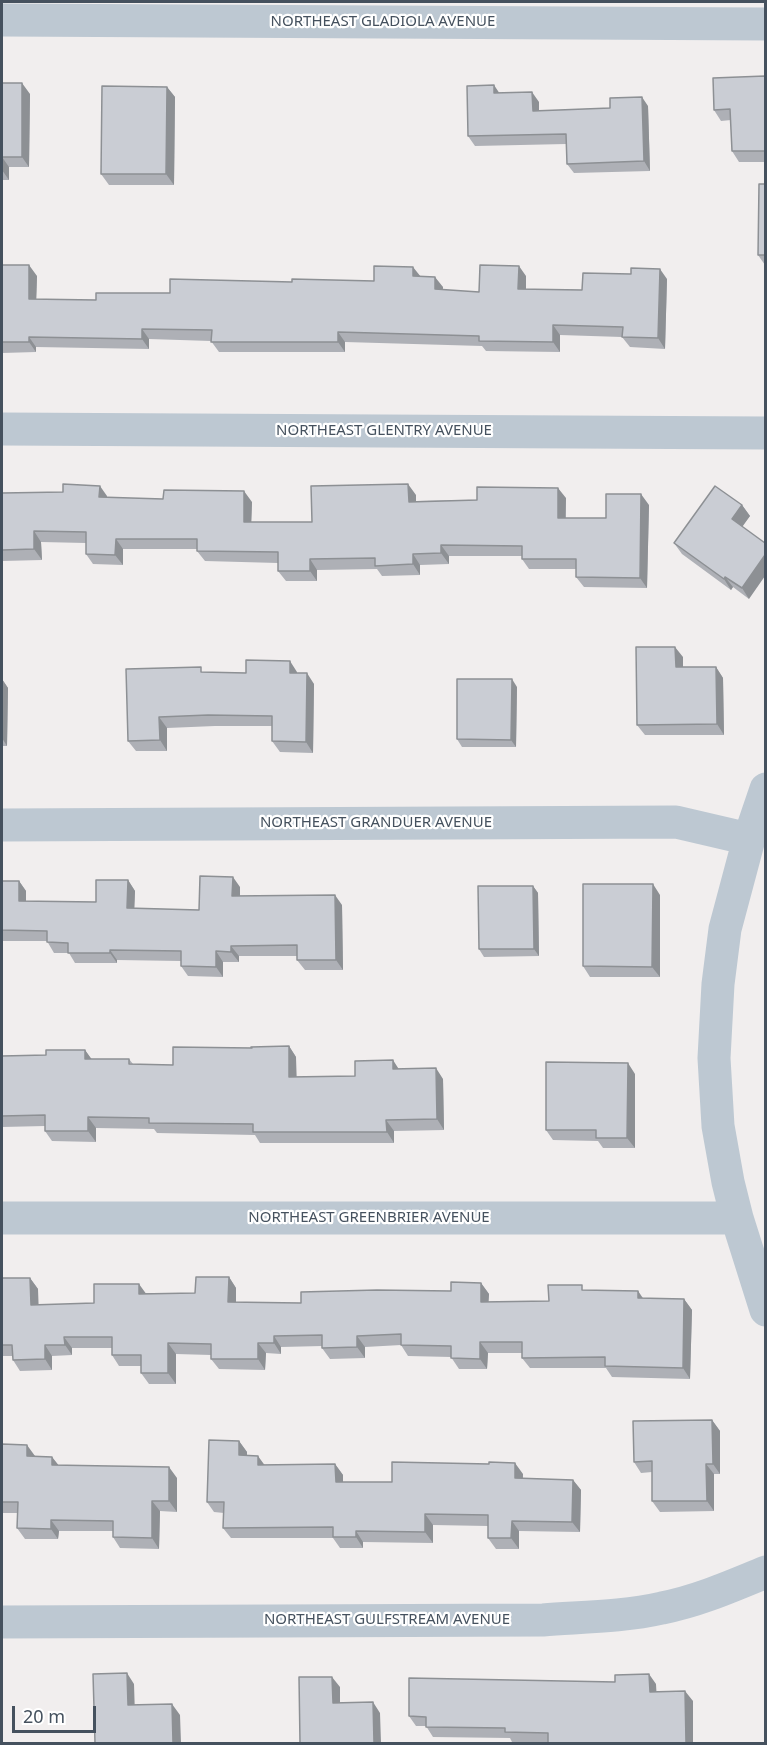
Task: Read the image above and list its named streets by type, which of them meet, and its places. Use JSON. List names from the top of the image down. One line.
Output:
{"streets":{"street":["NORTHEAST GLADIOLA AVENUE","NORTHEAST GLENTRY AVENUE","NORTHEAST GRANDUER AVENUE","NORTHEAST GREENBRIER AVENUE","NORTHEAST GULFSTREAM AVENUE"]},"scale_bar":"20 m"}
